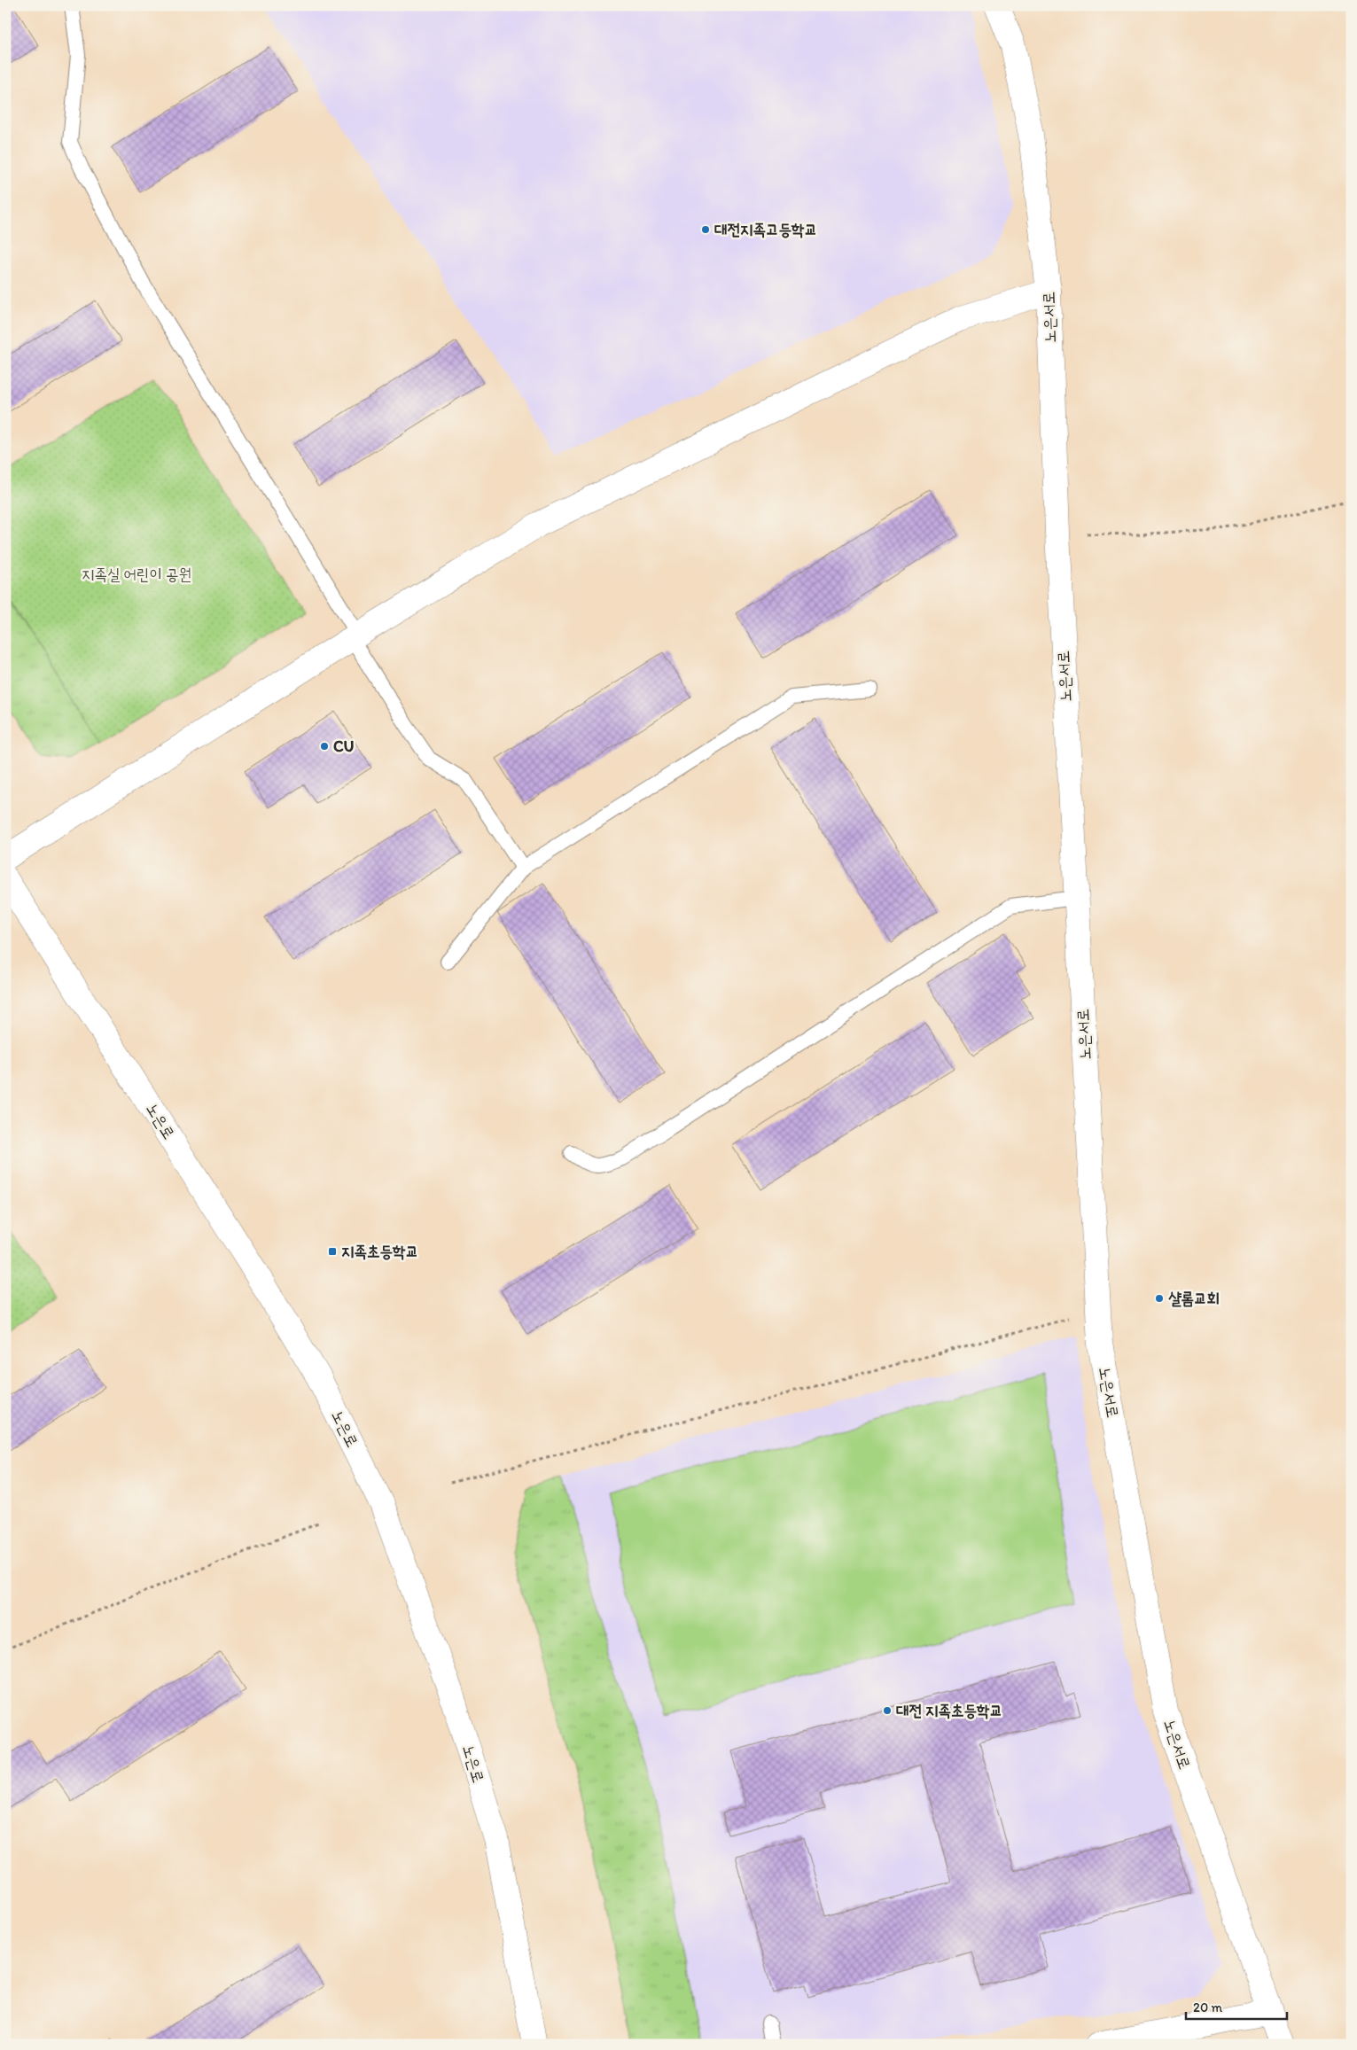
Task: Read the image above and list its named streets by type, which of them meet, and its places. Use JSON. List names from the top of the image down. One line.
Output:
{"streets":{"street":["노은서로","노은로"]},"parks":["지족실 어린이 공원"],"places":{"other":["대전지족고등학교","CU","샬롬교회","대전 지족초등학교"],"transit":["지족초등학교"]},"scale_bar":"20 m"}
